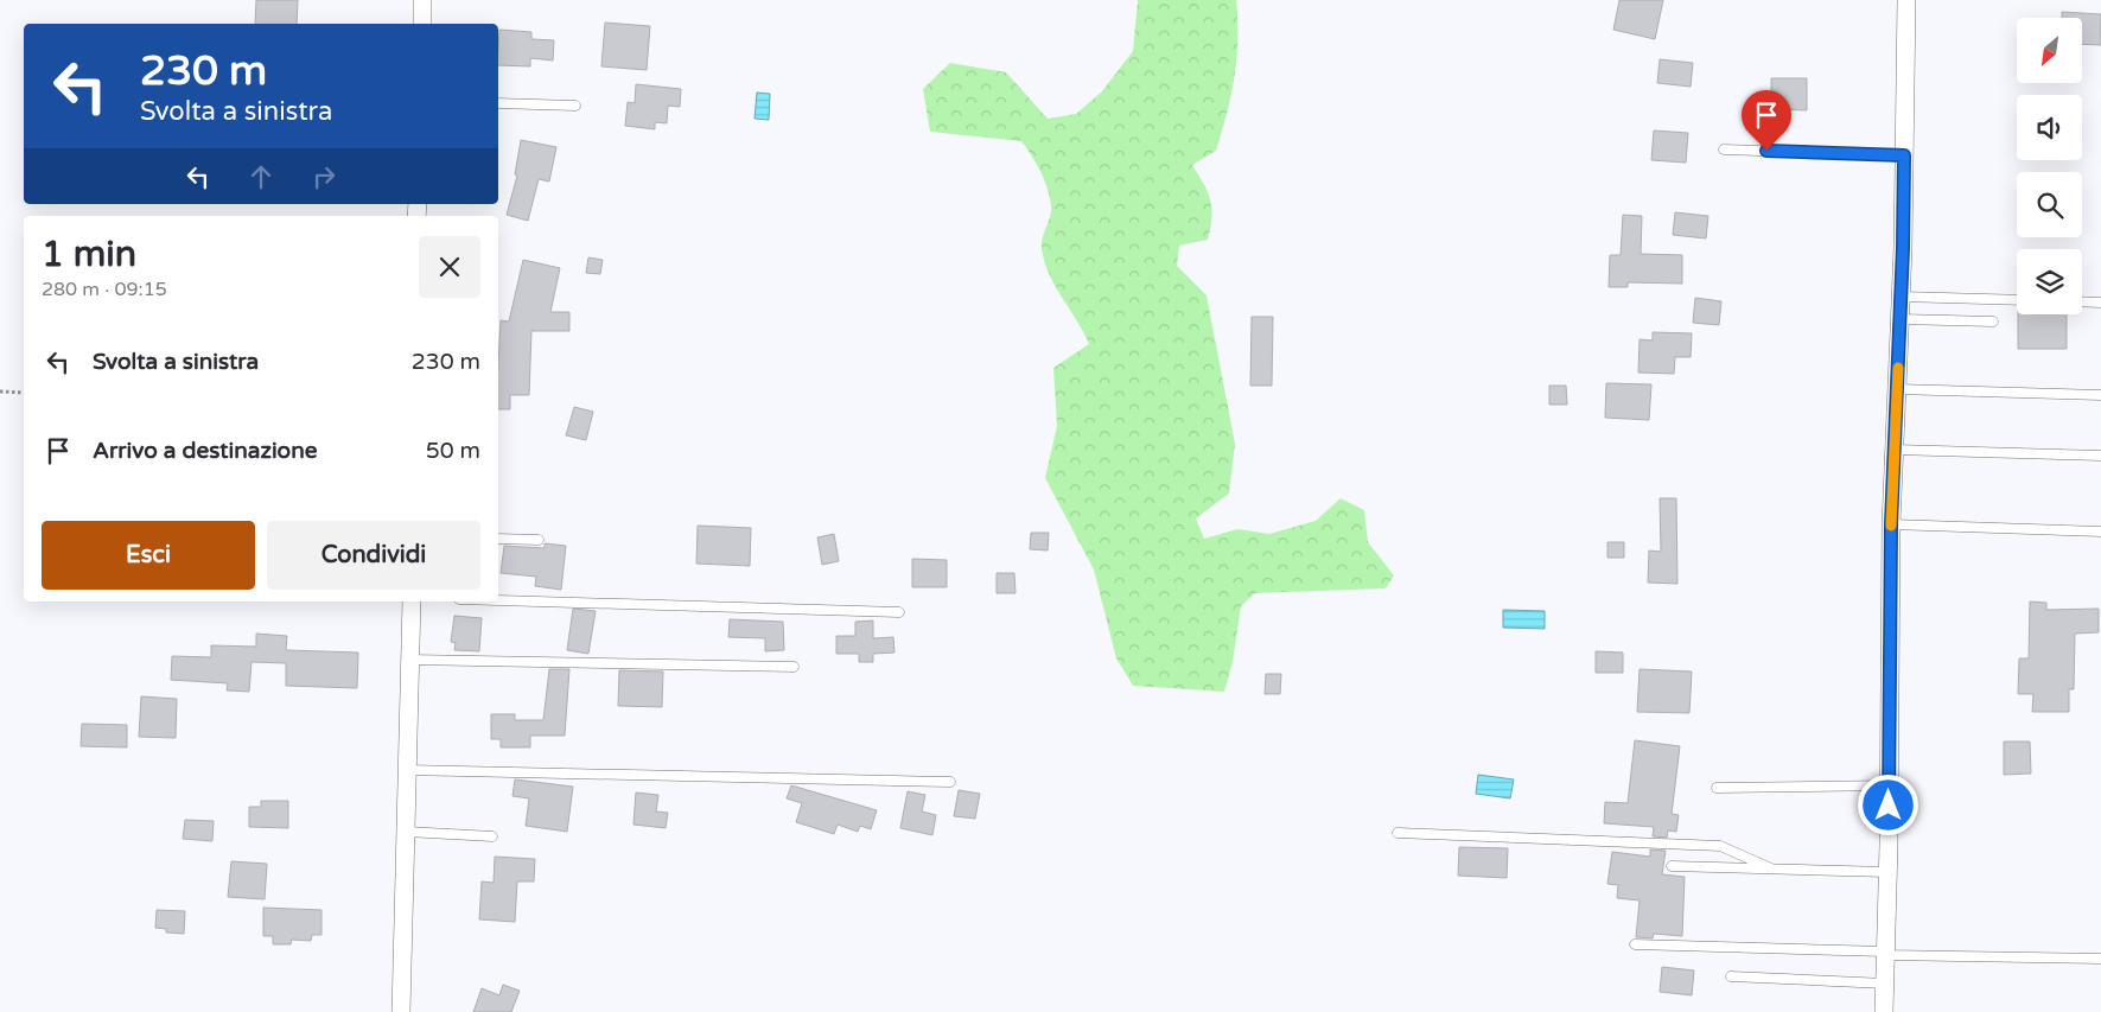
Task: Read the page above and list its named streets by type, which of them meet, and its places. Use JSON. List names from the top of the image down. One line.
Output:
{"north":"bottom left","page":{"turn":["230 m","Svolta a sinistra"],"heading":["1 min","280 m · 09:15"],"list":[{"name":"Svolta a sinistra","value":"230 m"},{"name":"Arrivo a destinazione","value":"50 m"}],"buttons":["Esci","Condividi"]}}
